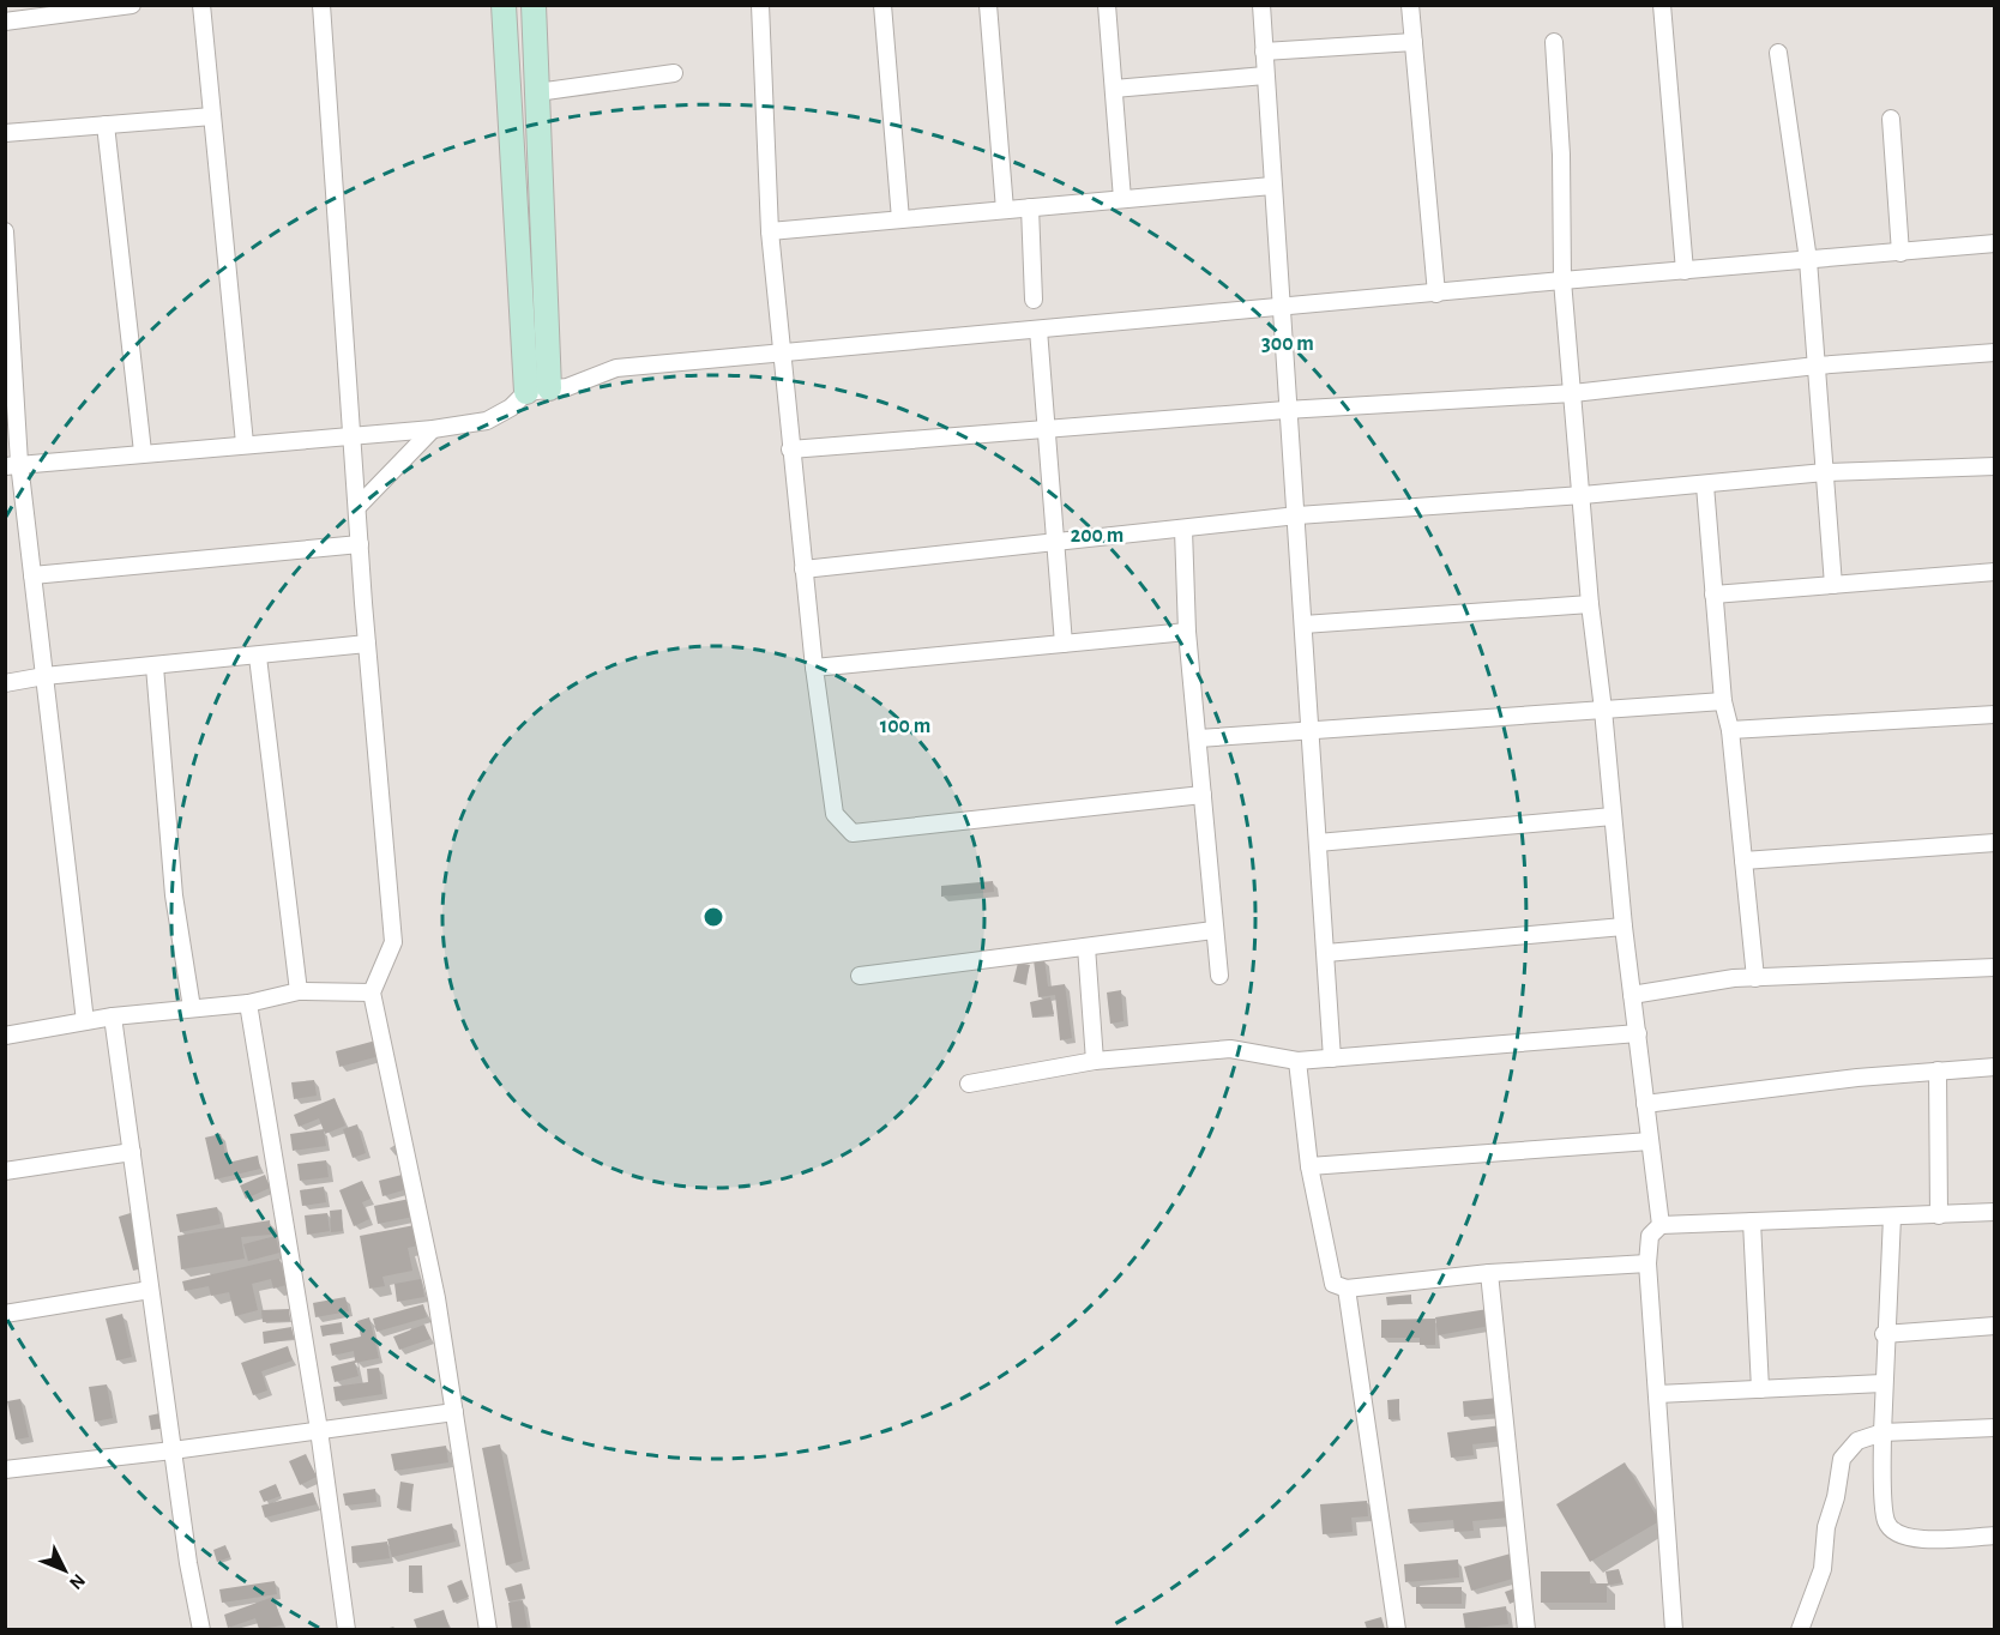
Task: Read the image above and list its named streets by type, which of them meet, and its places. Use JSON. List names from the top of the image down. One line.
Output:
{"north":"bottom right","rings":["300 m","200 m","100 m"]}
